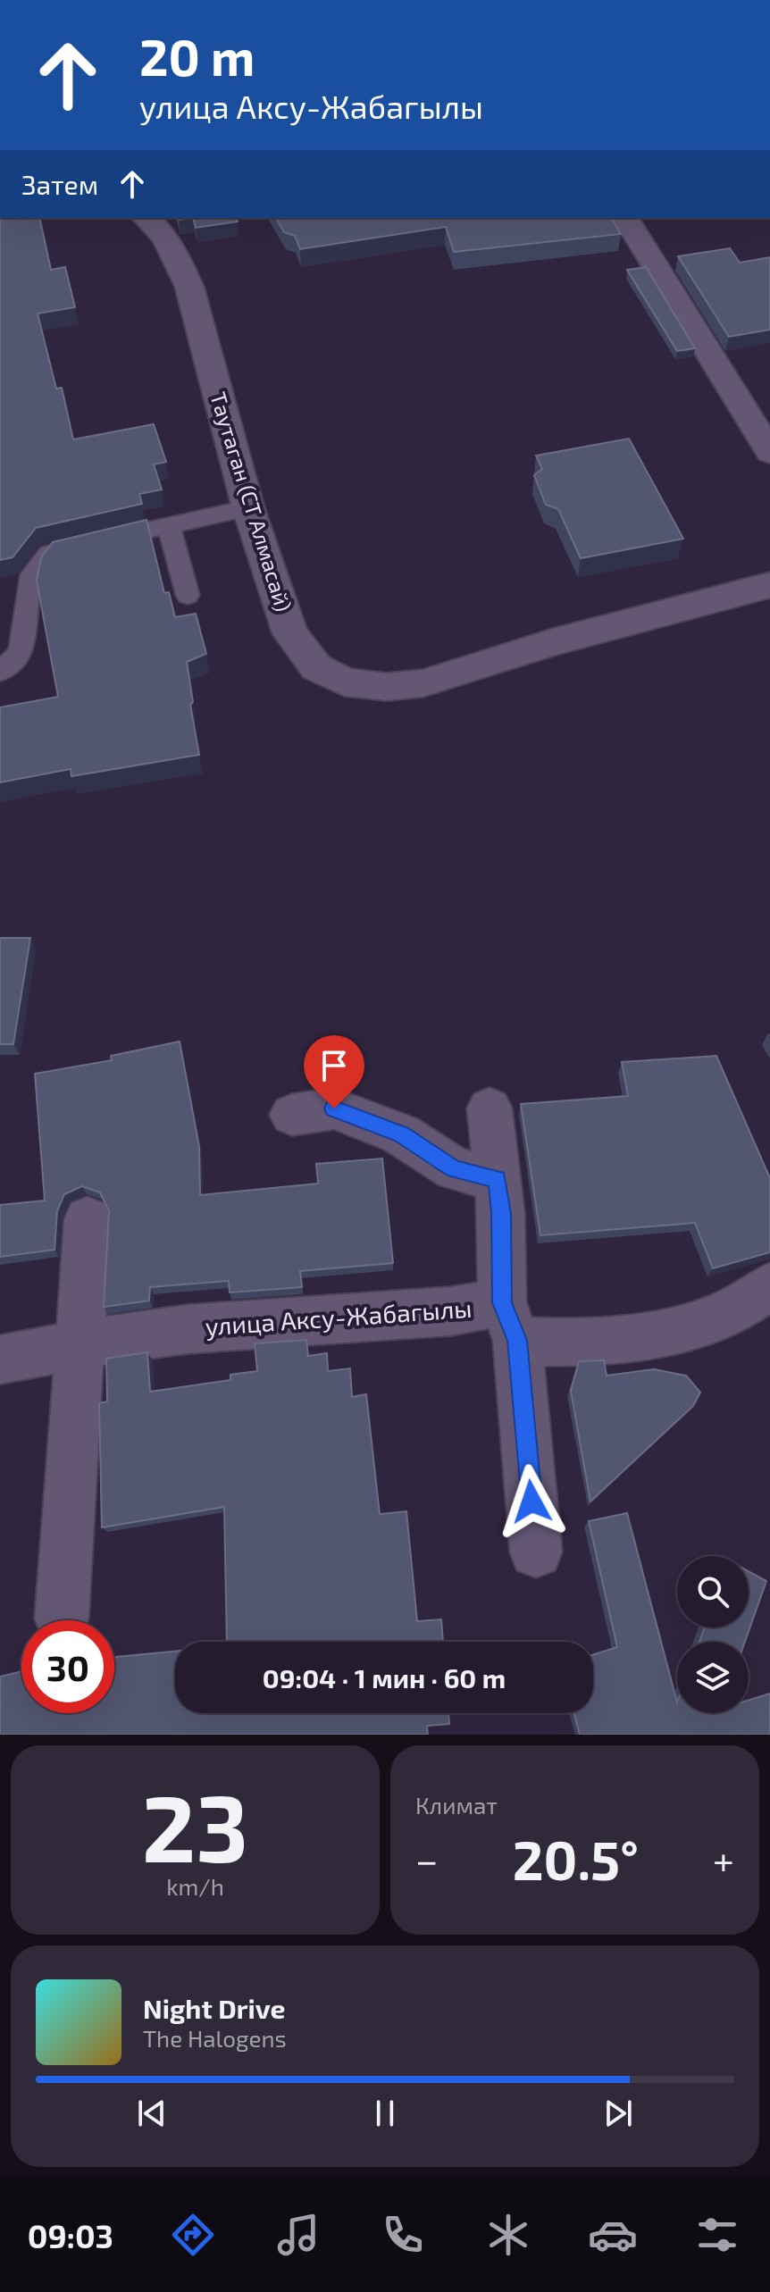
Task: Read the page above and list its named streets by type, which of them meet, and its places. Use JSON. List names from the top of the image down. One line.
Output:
{"streets":{"street":["Таутаган (СТ Алмасай)","улица Аксу-Жабагылы"]},"page":{"turn":["20 m","улица Аксу-Жабагылы"],"then":"Затем","limit":"30","trip":"09:04 · 1 мин · 60 m","tile":[["23","km/h"],"Климат"],"heat":["−","20.5°","+"],"song":["Night Drive","The Halogens"],"tabs":"09:03"}}
